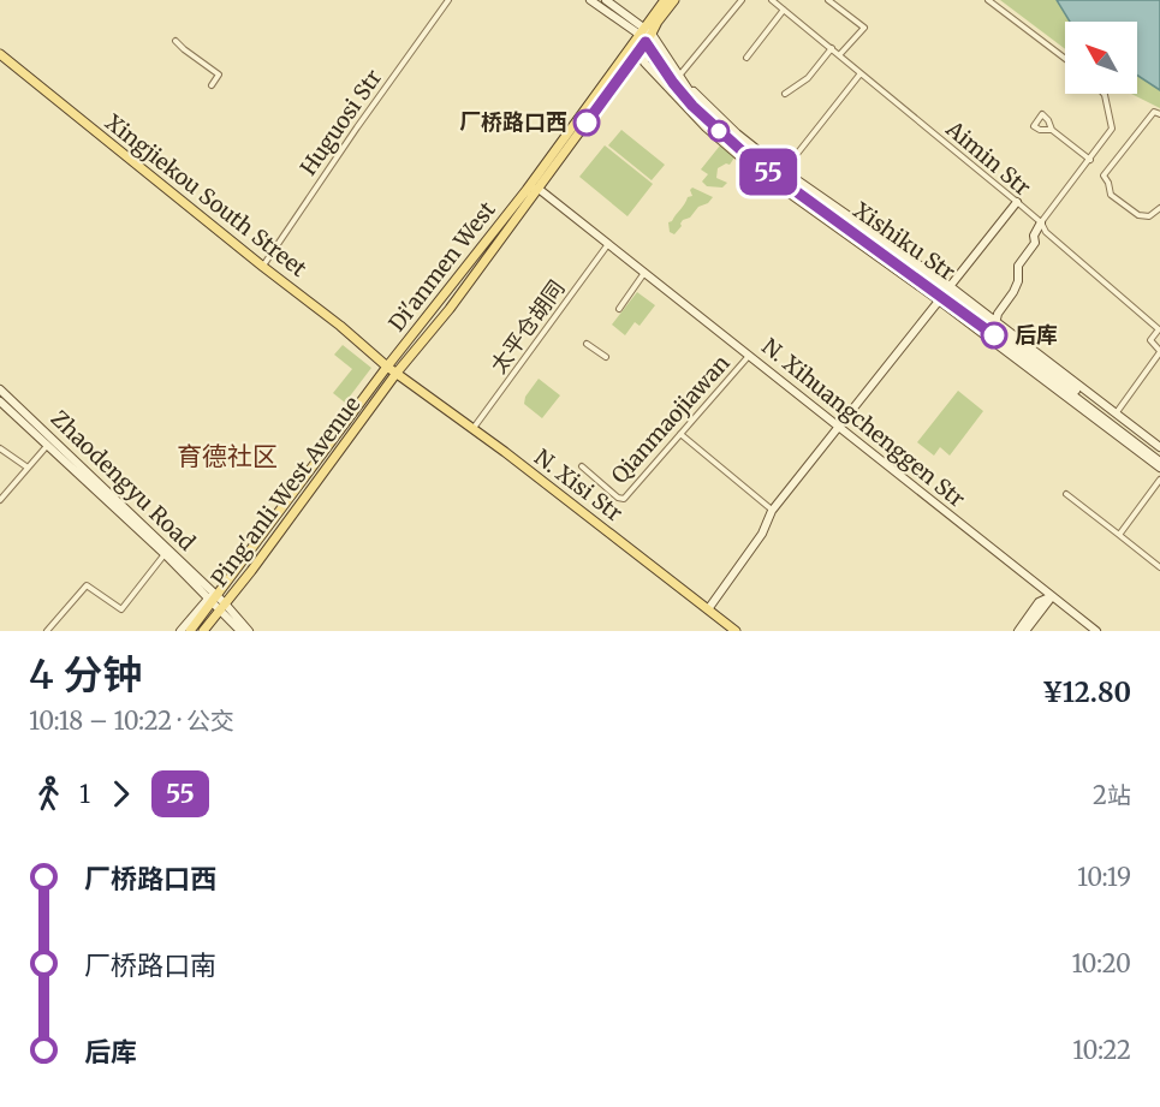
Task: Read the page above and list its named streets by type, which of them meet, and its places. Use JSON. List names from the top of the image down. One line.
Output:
{"streets":{"main road":["Xingjiekou South Street","Di'anmen West","N. Xisi Str","Ping'anli West Avenue"],"street":["Huguosi Str","Aimin Str","Xishiku Str","太平仓胡同","Qianmaojiawan","N. Xihuangchenggen Str","Zhaodengyu Road"]},"crossings":[["Huguosi Str","Xingjiekou South Street"],["Xingjiekou South Street","Di'anmen West"],["Xingjiekou South Street","N. Xisi Str"],["Xingjiekou South Street","Ping'anli West Avenue"],["Xishiku Str","Di'anmen West"],["Di'anmen West","Ping'anli West Avenue"],["太平仓胡同","N. Xihuangchenggen Str"],["太平仓胡同","N. Xisi Str"],["Qianmaojiawan","N. Xihuangchenggen Str"],["N. Xihuangchenggen Str","Ping'anli West Avenue"],["Zhaodengyu Road","Ping'anli West Avenue"],["N. Xisi Str","Ping'anli West Avenue"]],"districts":["育德社区"],"places":["厂桥路口西","后库"],"lines":["bus line 55"],"north":"top left","page":{"on_map":"55","heading":["4 分钟","10:18 – 10:22 · 公交","¥12.80"],"legs":["1","55","2站"],"list":[{"name":"厂桥路口西","value":"10:19"},{"name":"厂桥路口南","value":"10:20"},{"name":"后库","value":"10:22"}]}}
